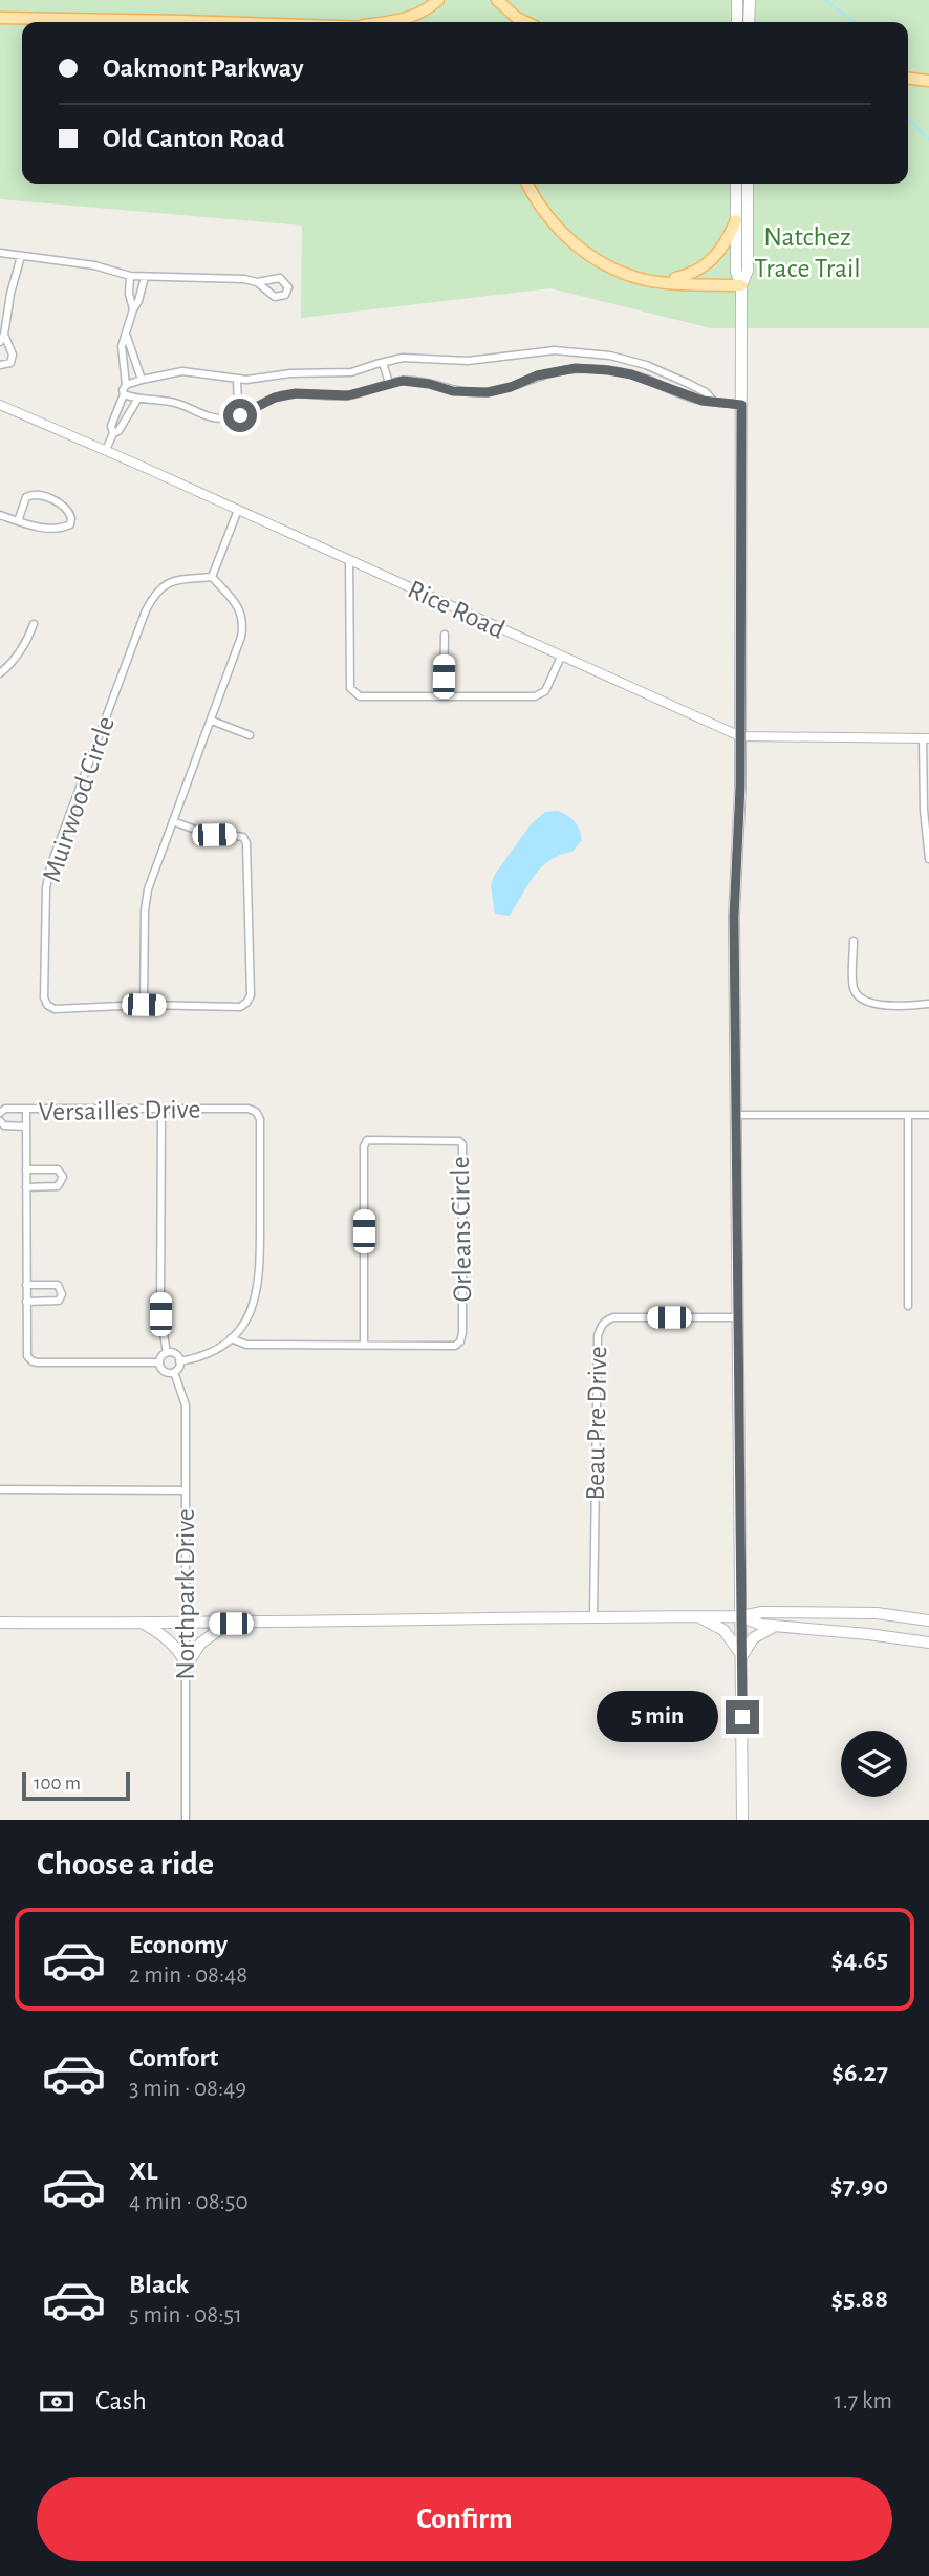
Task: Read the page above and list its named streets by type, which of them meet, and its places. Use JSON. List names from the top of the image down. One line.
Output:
{"streets":{"street":["Rice Road","Muirwood Circle","Versailles Drive","Orleans Circle","Beau Pre Drive","Northpark Drive"]},"crossings":[["Versailles Drive","Orleans Circle"],["Versailles Drive","Northpark Drive"]],"parks":["Natchez Trace Trail"],"scale_bar":"100 m","page":{"banner":["Oakmont Parkway","Old Canton Road"],"bubble":"5 min","scale":"100 m","heading":"Choose a ride","list":[{"name":"Economy","note":"2 min · 08:48","value":"$4.65"},{"name":"Comfort","note":"3 min · 08:49","value":"$6.27"},{"name":"XL","note":"4 min · 08:50","value":"$7.90"},{"name":"Black","note":"5 min · 08:51","value":"$5.88"}],"pay":["Cash","1.7 km"],"buttons":"Confirm"}}
